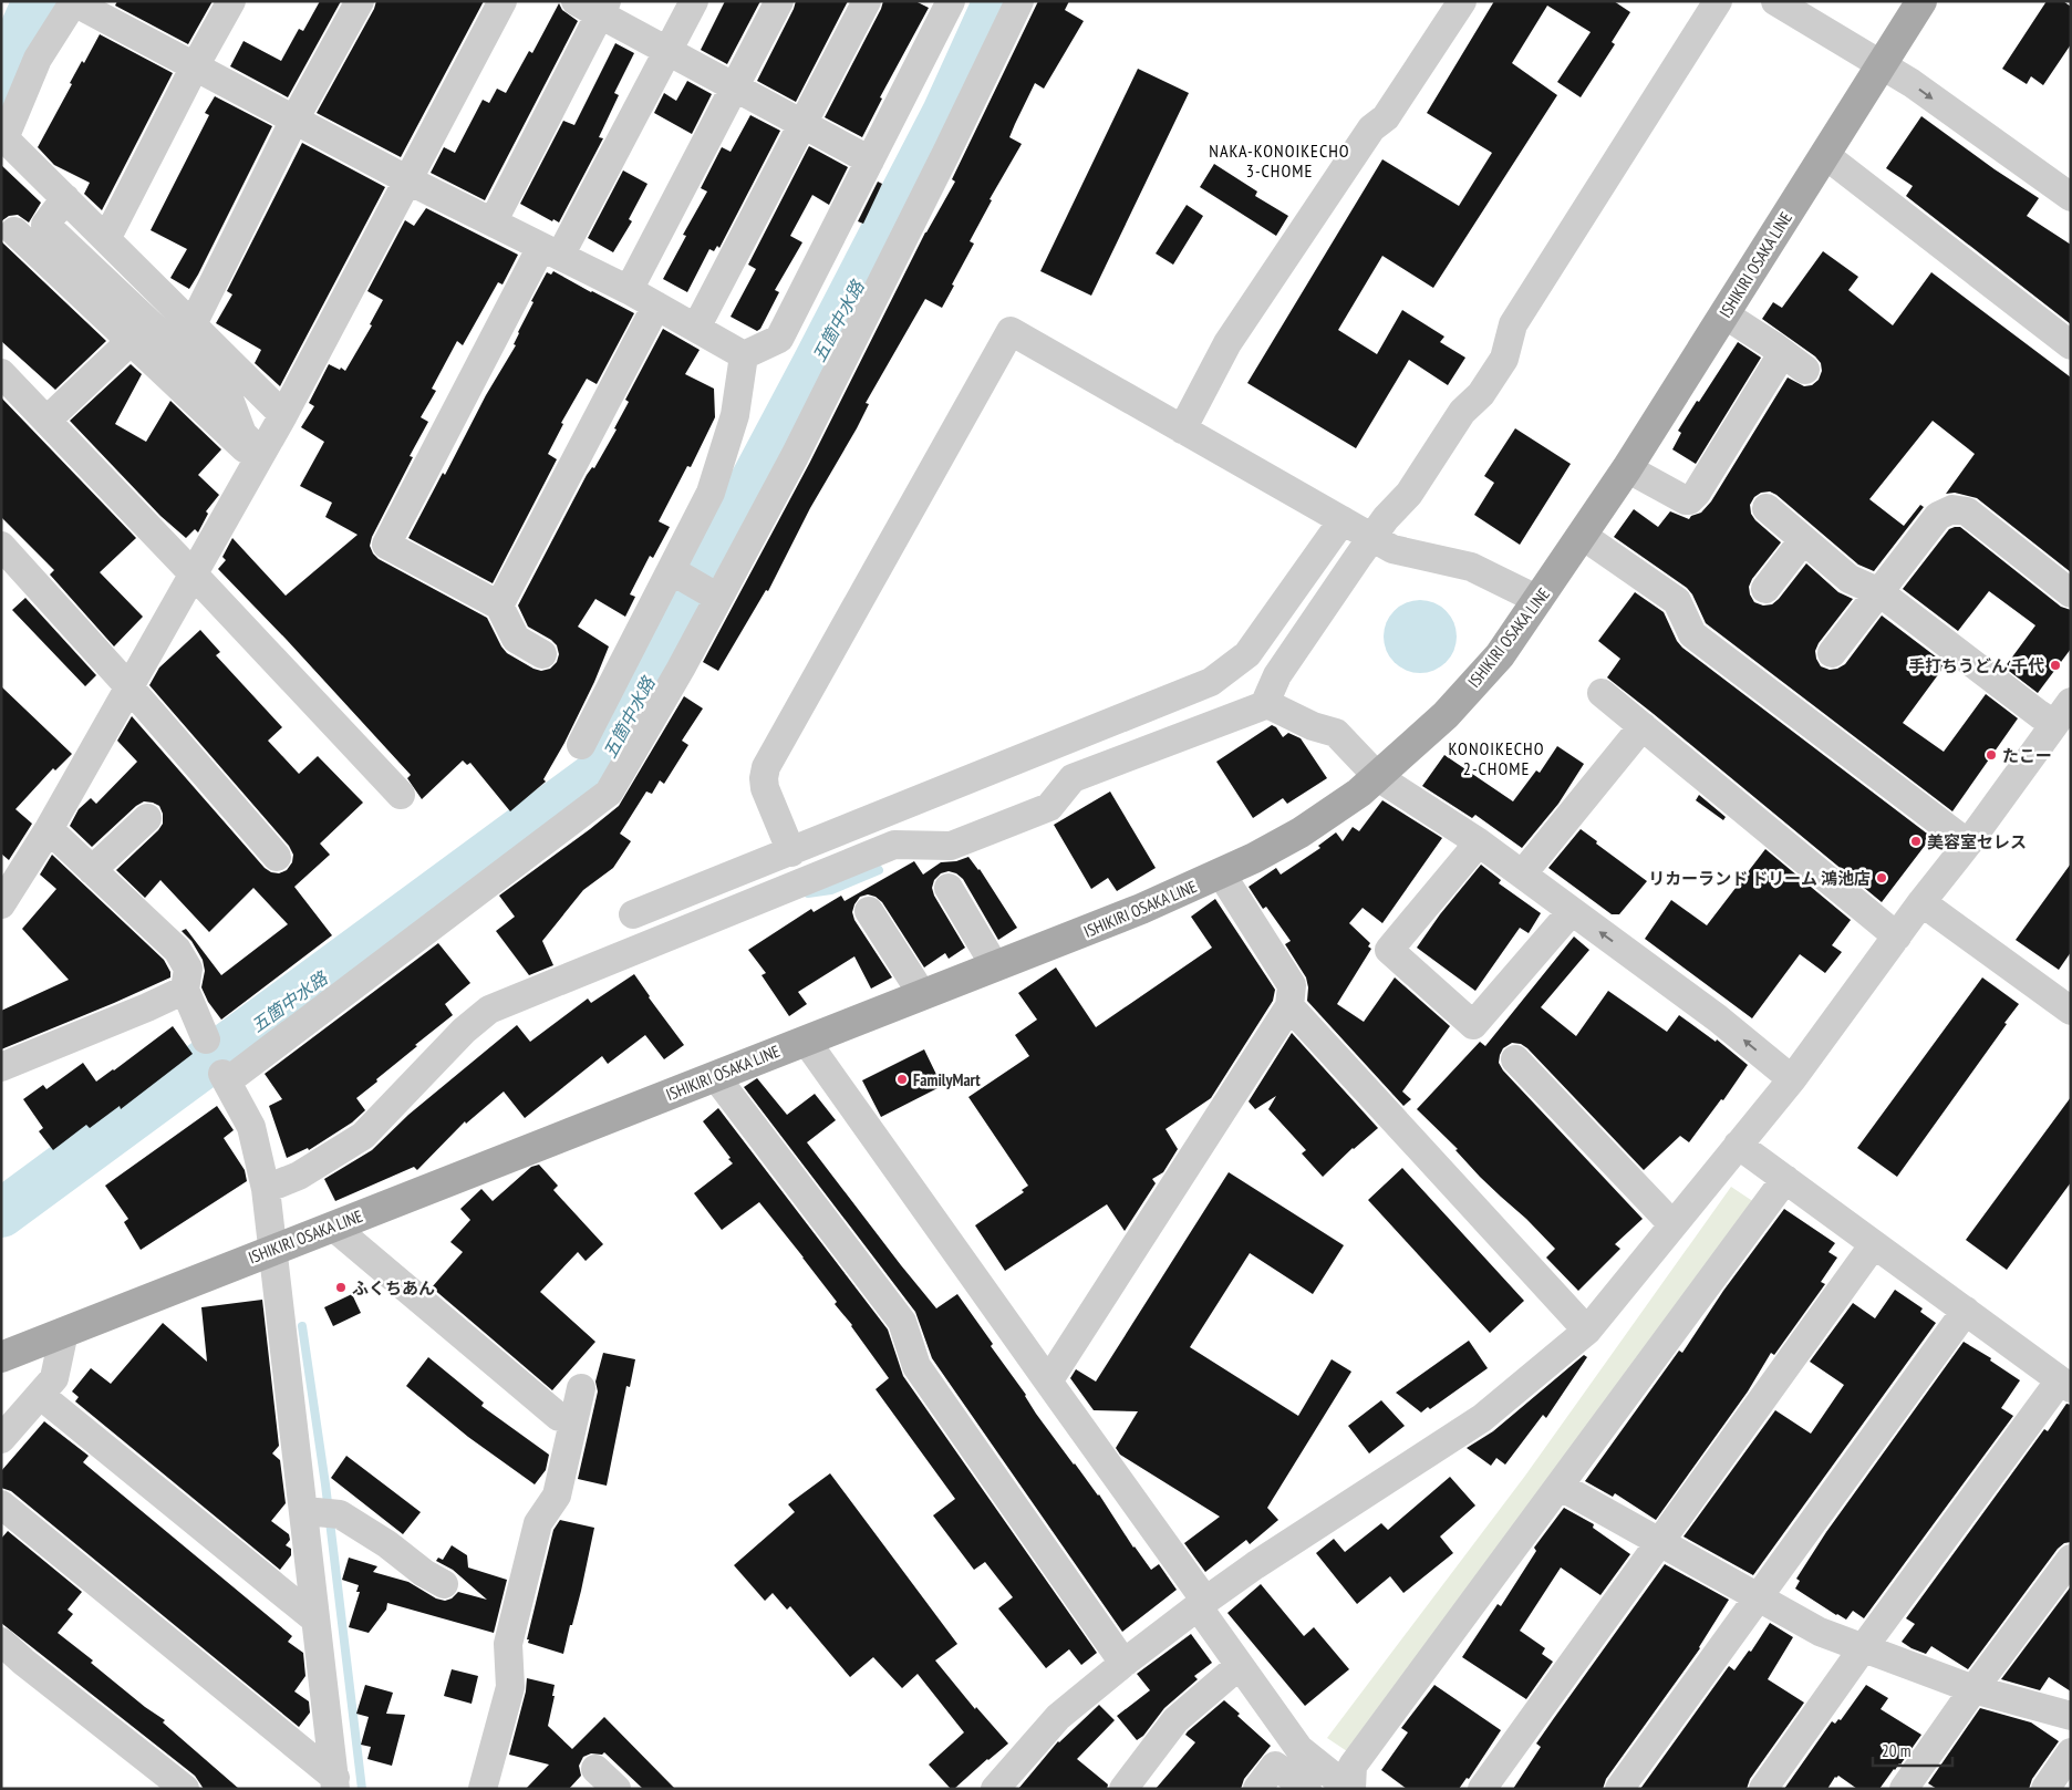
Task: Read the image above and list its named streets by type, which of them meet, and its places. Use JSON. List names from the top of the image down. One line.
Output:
{"streets":{"main road":["ISHIKIRI OSAKA LINE"]},"districts":["NAKA-KONOIKECHO 3-CHOME","KONOIKECHO 2-CHOME"],"water":["五箇中水路"],"places":["手打ちうどん 千代","たこー","美容室セレス","リカーランド ドリーム 鴻池店","FamilyMart","ふくちあん"],"scale_bar":"20 m"}
